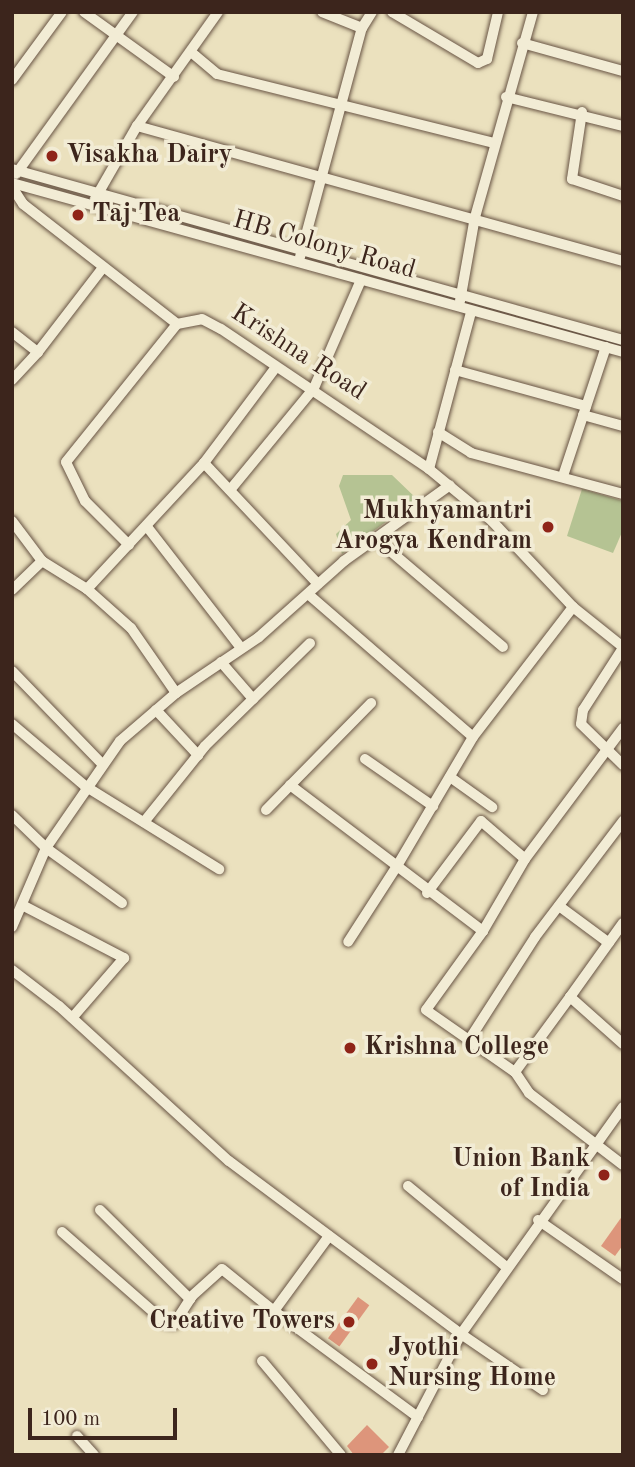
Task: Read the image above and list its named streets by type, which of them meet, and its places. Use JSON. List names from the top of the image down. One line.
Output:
{"streets":{"street":["HB Colony Road","Krishna Road"]},"places":["Visakha Dairy","Taj Tea","Mukhyamantri Arogya Kendram","Krishna College","Union Bank of India","Creative Towers","Jyothi Nursing Home"],"scale_bar":"100 m"}
